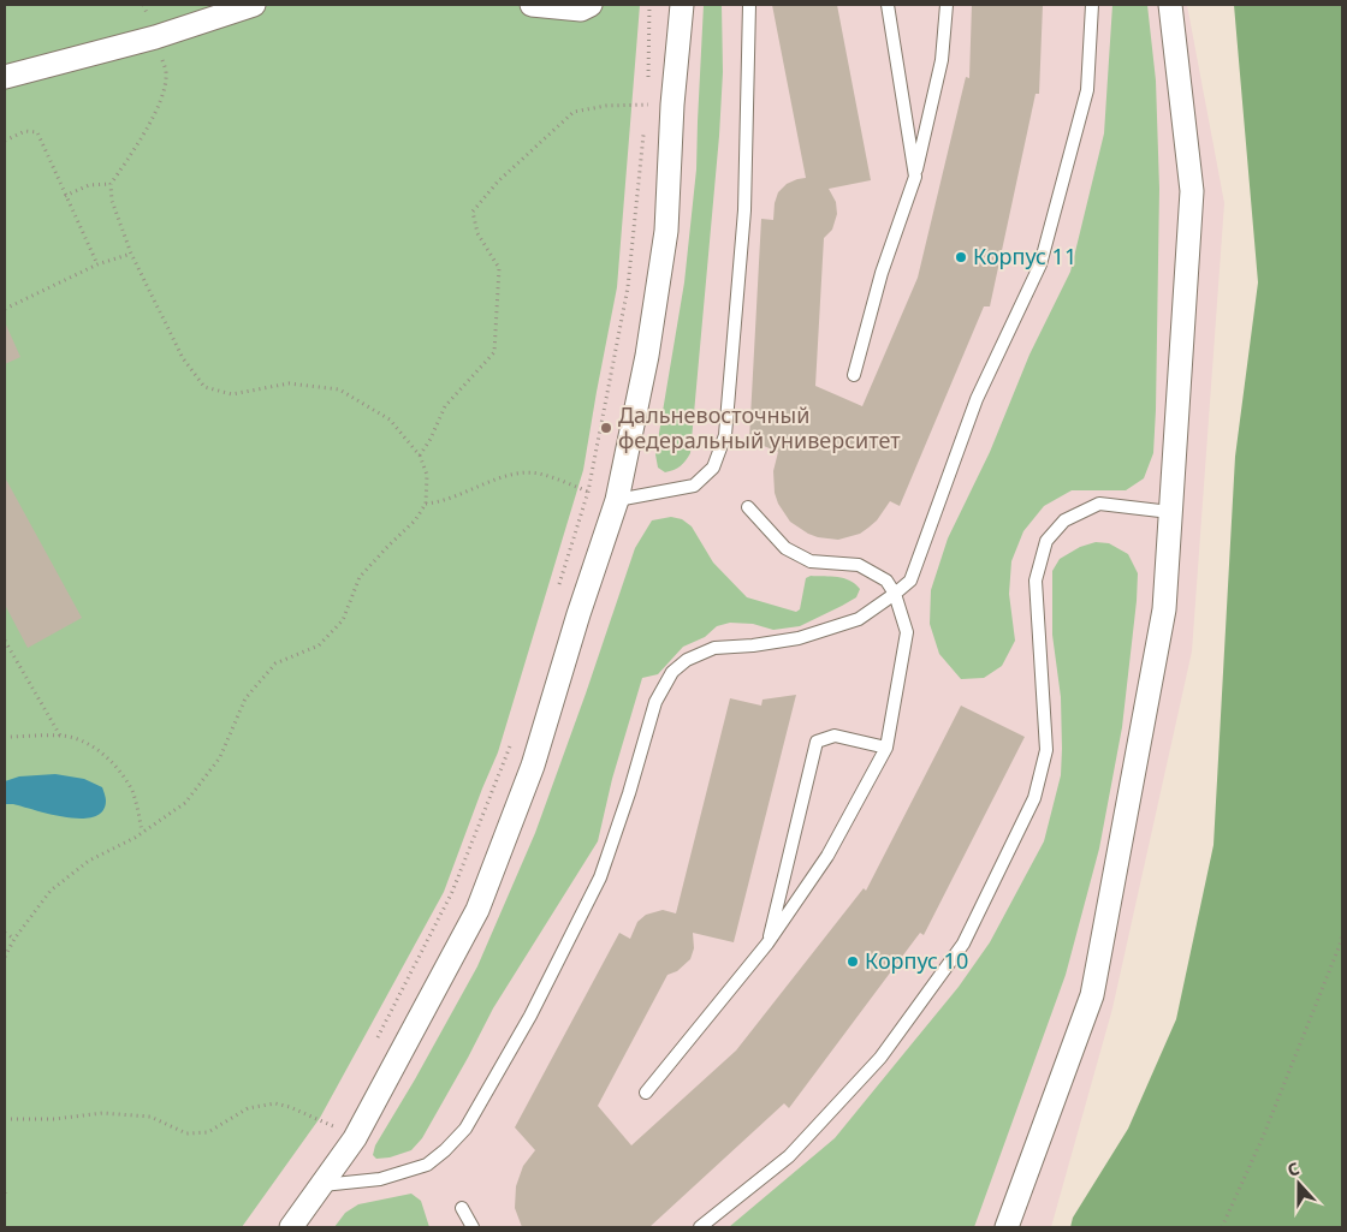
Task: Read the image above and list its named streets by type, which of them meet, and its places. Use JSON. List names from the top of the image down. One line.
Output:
{"places":["Корпус 11","Дальневосточный федеральный университет","Корпус 10"],"north":"top"}
